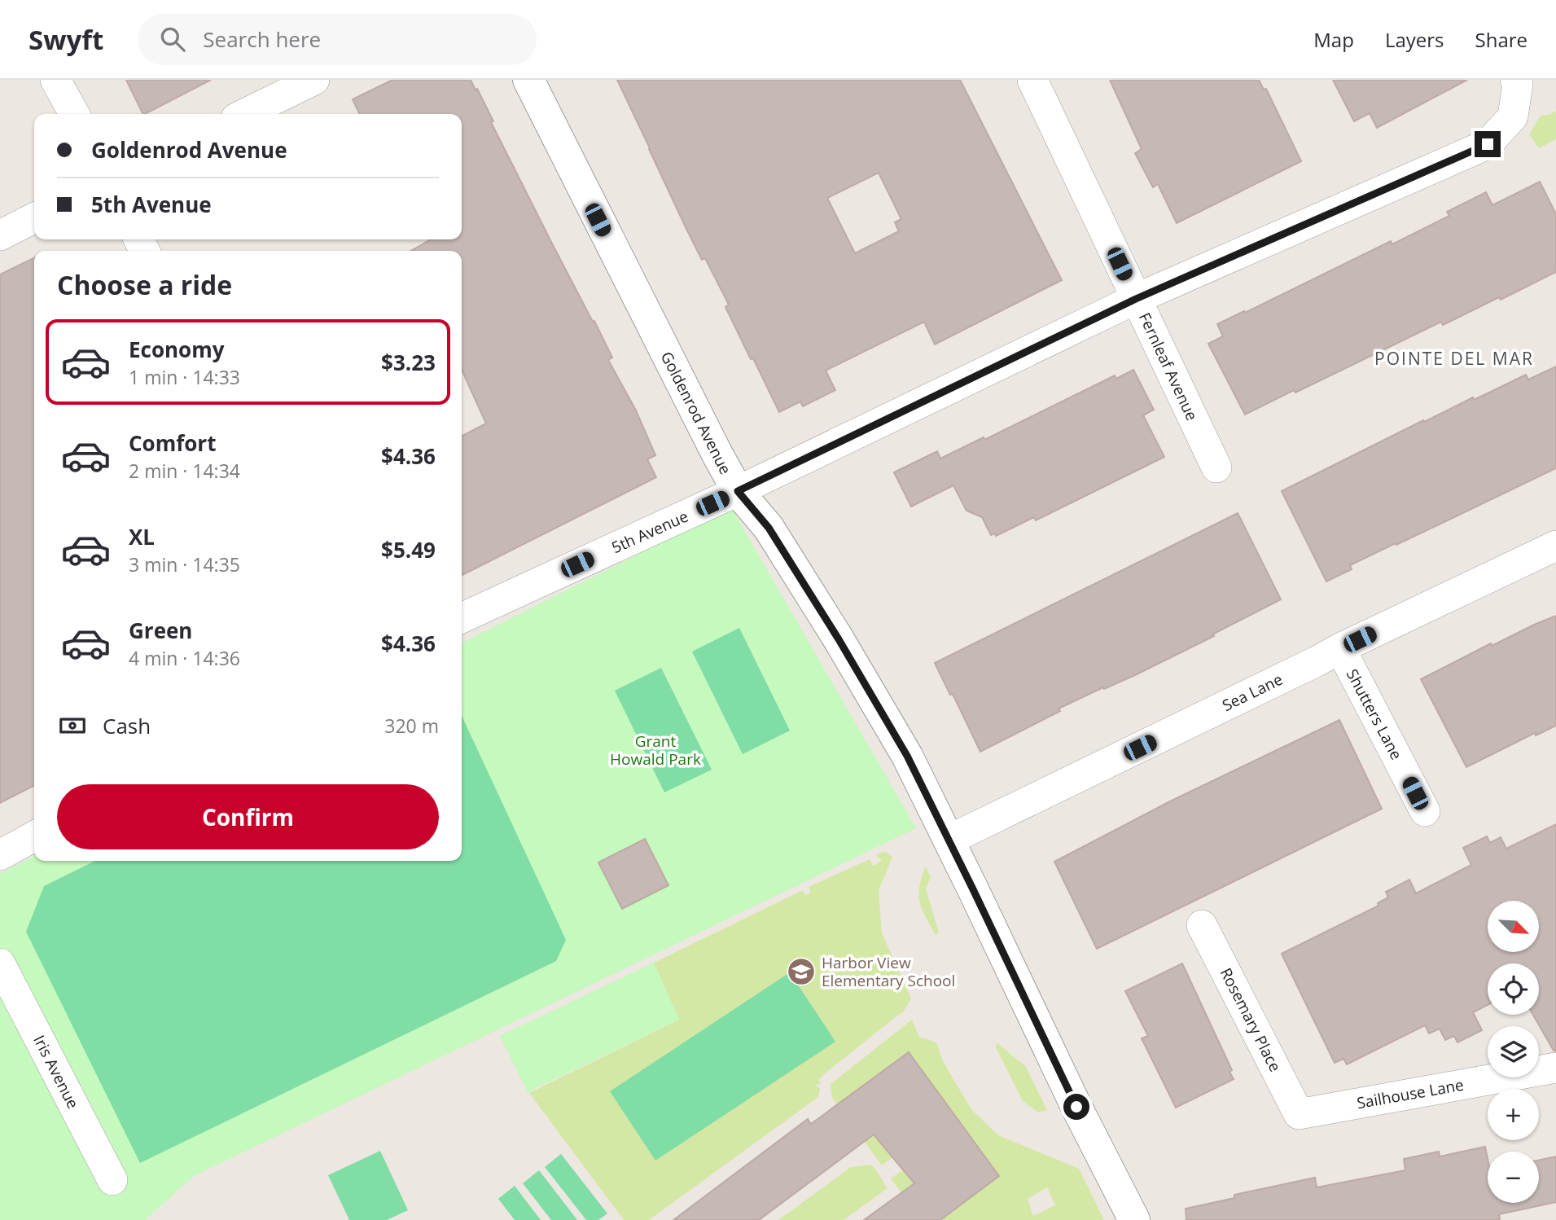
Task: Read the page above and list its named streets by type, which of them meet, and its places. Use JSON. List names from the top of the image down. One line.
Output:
{"streets":{"street":["Fernleaf Avenue","Goldenrod Avenue","5th Avenue","Sea Lane","Shutters Lane","Rosemary Place","Iris Avenue","Sailhouse Lane"]},"crossings":[["Fernleaf Avenue","5th Avenue"],["Goldenrod Avenue","5th Avenue"],["Goldenrod Avenue","Sea Lane"],["Sea Lane","Shutters Lane"],["Rosemary Place","Sailhouse Lane"]],"districts":["POINTE DEL MAR"],"parks":["Grant Howald Park"],"places":{"school or university":["Harbor View Elementary School"]},"north":"bottom right","page":{"header":"Swyft","search":"Search here","nav":["Map","Layers","Share"],"banner":["Goldenrod Avenue","5th Avenue"],"heading":"Choose a ride","list":[{"name":"Economy","note":"1 min · 14:33","value":"$3.23"},{"name":"Comfort","note":"2 min · 14:34","value":"$4.36"},{"name":"XL","note":"3 min · 14:35","value":"$5.49"},{"name":"Green","note":"4 min · 14:36","value":"$4.36"}],"pay":["Cash","320 m"],"buttons":"Confirm","map_buttons":["+","−"]}}
